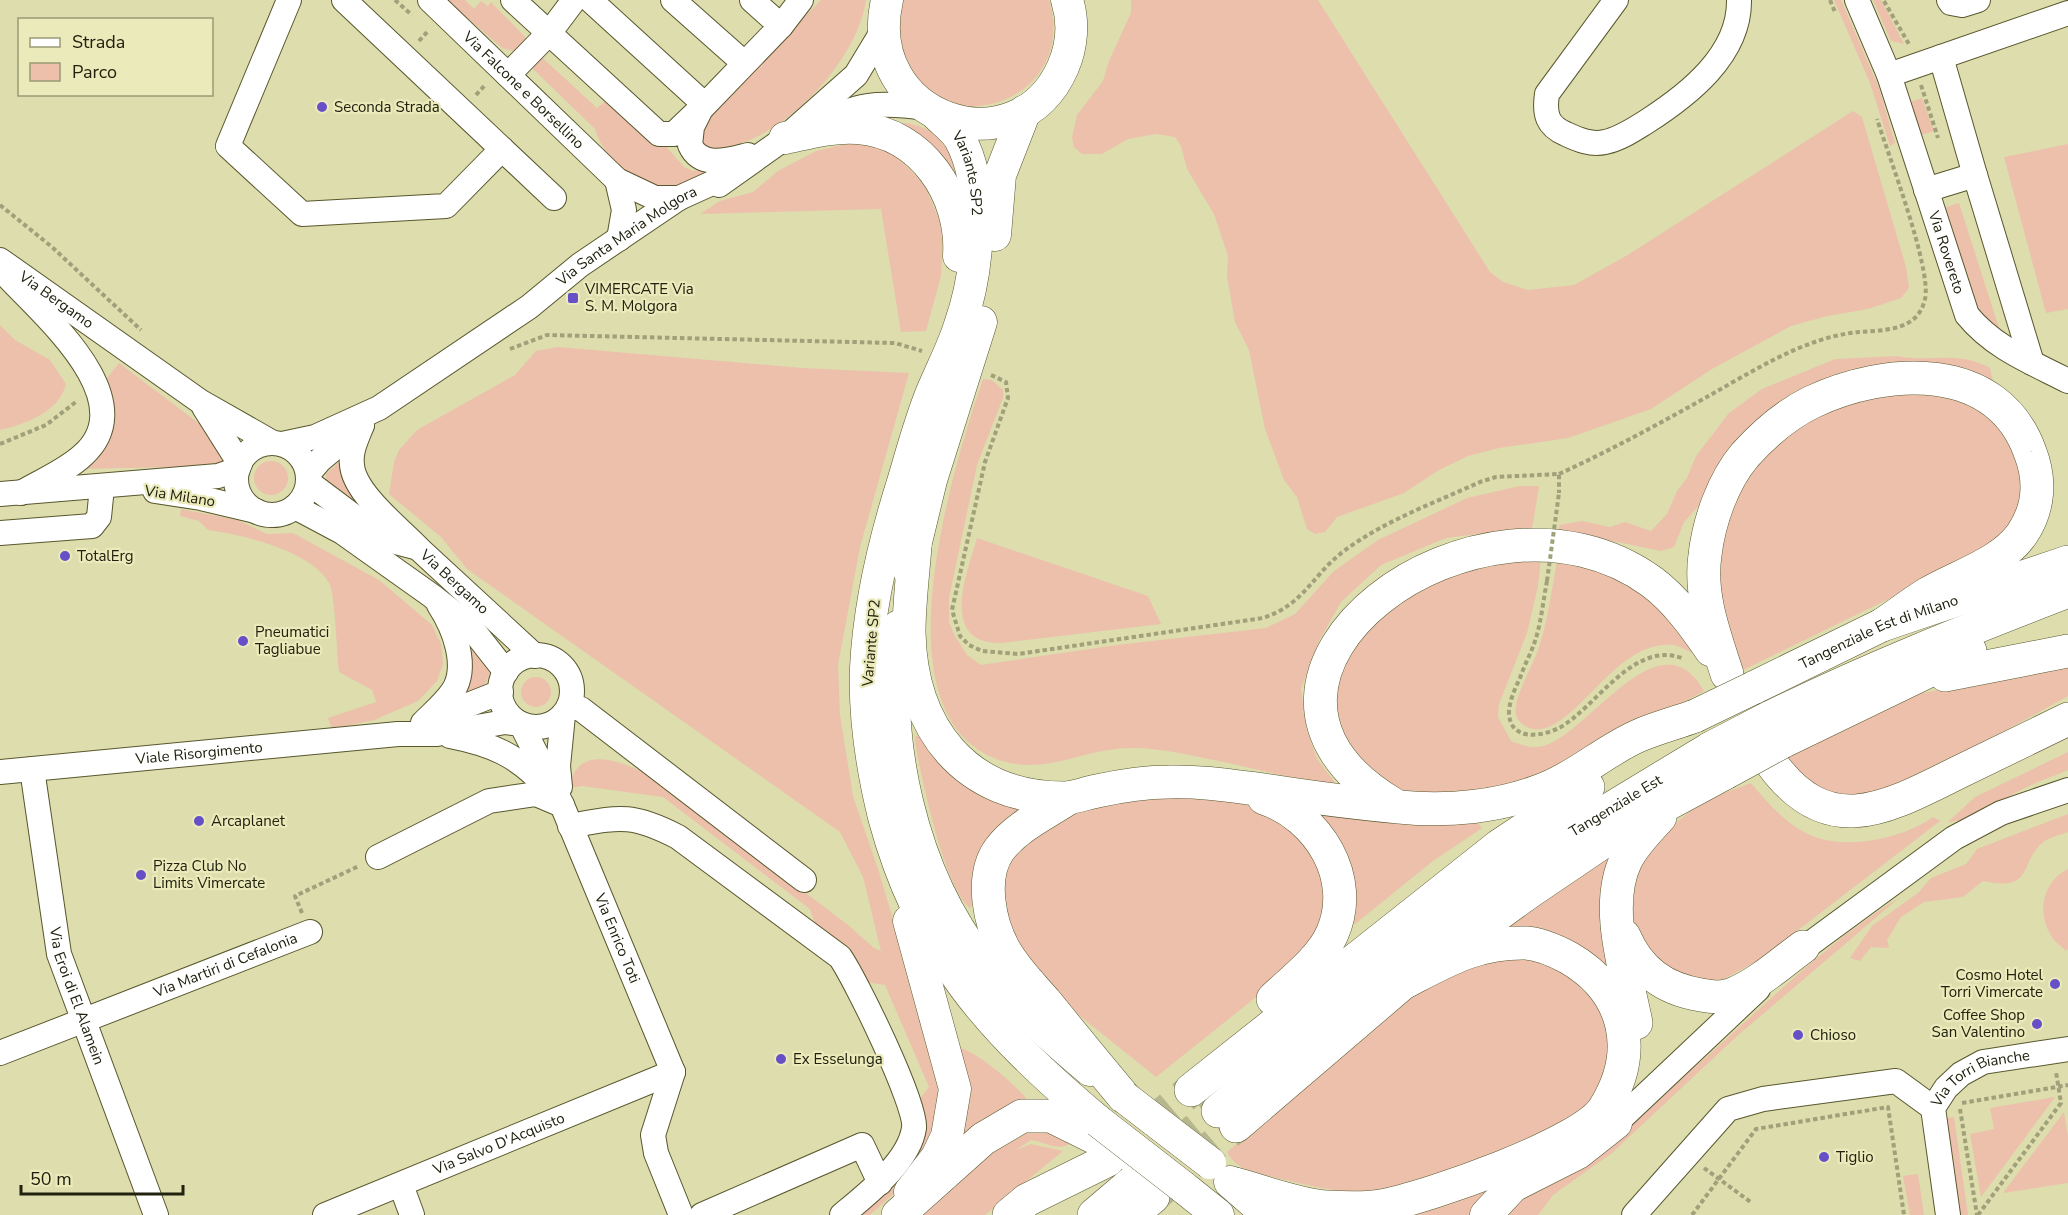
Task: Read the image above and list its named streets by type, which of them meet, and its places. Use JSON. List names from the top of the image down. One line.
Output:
{"streets":{"highway":["Tangenziale Est di Milano","Tangenziale Est"],"main road":["Variante SP2"],"street":["Via Falcone e Borsellino","Via Santa Maria Molgora","Via Rovereto","Via Bergamo","Via Milano","Viale Risorgimento","Via Enrico Toti","Via Martiri di Cefalonia","Via Eroi di El Alamein","Via Torri Bianche","Via Salvo D'Acquisto"]},"crossings":[["Via Falcone e Borsellino","Via Santa Maria Molgora"],["Variante SP2","Via Santa Maria Molgora"],["Via Santa Maria Molgora","Via Bergamo"],["Via Santa Maria Molgora","Via Milano"],["Via Bergamo","Via Milano"],["Via Bergamo","Viale Risorgimento"],["Via Bergamo","Via Enrico Toti"],["Tangenziale Est di Milano","Tangenziale Est"],["Viale Risorgimento","Via Enrico Toti"],["Viale Risorgimento","Via Eroi di El Alamein"],["Via Enrico Toti","Via Salvo D'Acquisto"],["Via Martiri di Cefalonia","Via Eroi di El Alamein"]],"places":{"other":["Seconda Strada","TotalErg","Pneumatici Tagliabue","Arcaplanet","Pizza Club No Limits Vimercate","Cosmo Hotel Torri Vimercate","Coffee Shop San Valentino","Chioso","Ex Esselunga","Tiglio"],"transit":["VIMERCATE Via S. M. Molgora"]},"legend":["Strada","Parco"],"scale_bar":"50 m"}
